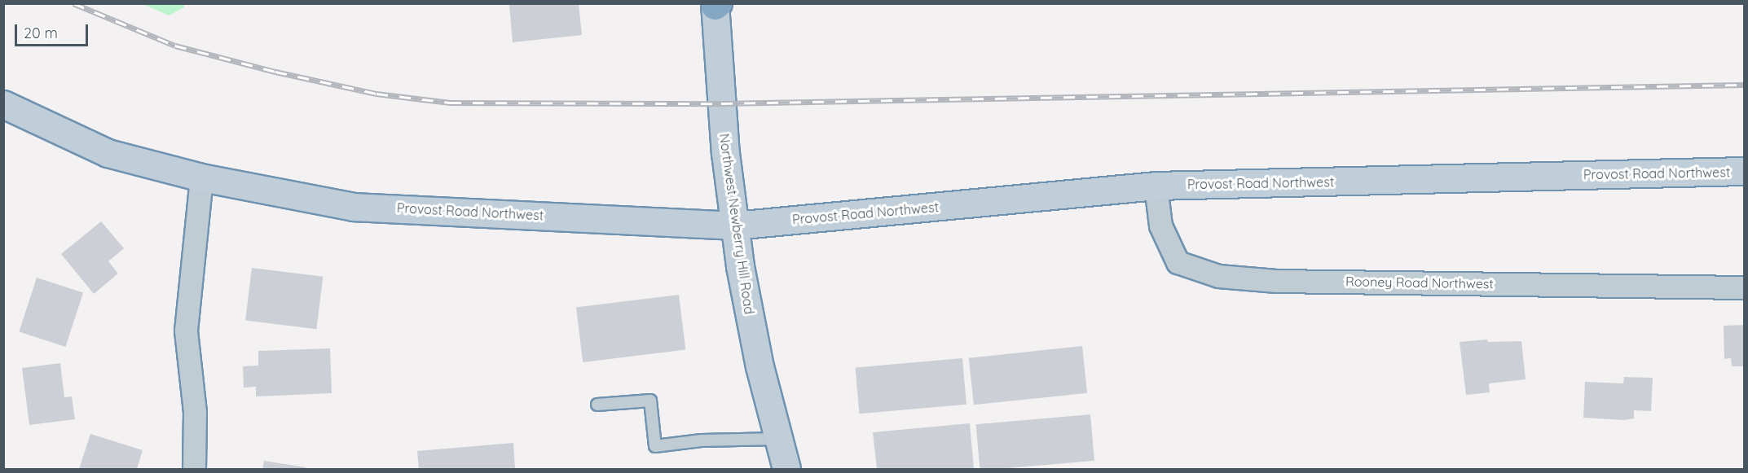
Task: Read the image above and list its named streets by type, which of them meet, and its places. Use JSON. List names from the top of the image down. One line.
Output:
{"streets":{"street":["Provost Road Northwest","Northwest Newberry Hill Road","Rooney Road Northwest"]},"crossings":[["Provost Road Northwest","Northwest Newberry Hill Road"],["Provost Road Northwest","Rooney Road Northwest"]],"scale_bar":"20 m"}
